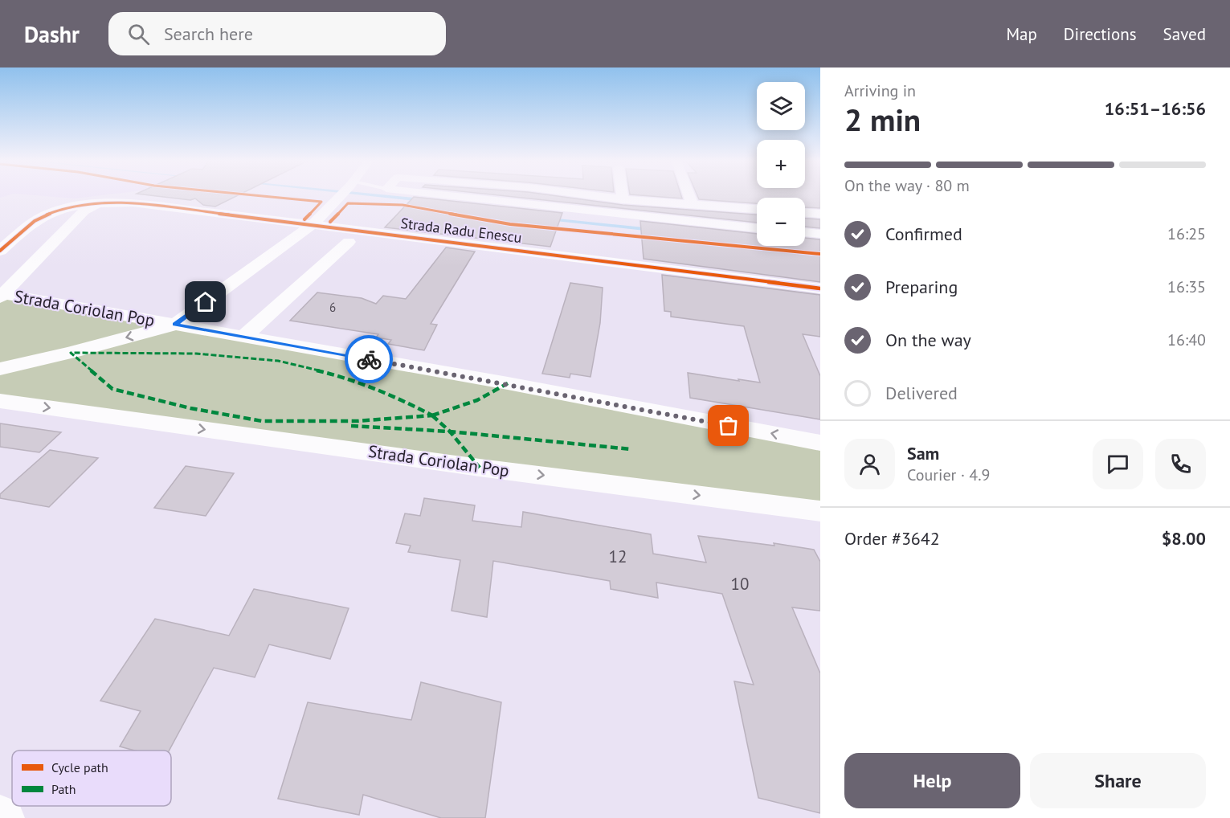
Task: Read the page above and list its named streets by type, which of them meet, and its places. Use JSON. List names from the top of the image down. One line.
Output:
{"streets":{"street":["Strada Radu Enescu","Strada Coriolan Pop"]},"house_numbers":["6","12","10"],"legend":["Cycle path","Path"],"page":{"header":"Dashr","search":"Search here","nav":["Map","Directions","Saved"],"heading":["2 min","Arriving in","16:51–16:56"],"panel":["Sam","Courier · 4.9","Order #3642","$8.00"],"map_buttons":["+","−"],"bar":"On the way · 80 m","list":[["Confirmed","16:25"],["Preparing","16:35"],["On the way","16:40"],"Delivered"],"buttons":["Help","Share"]}}
